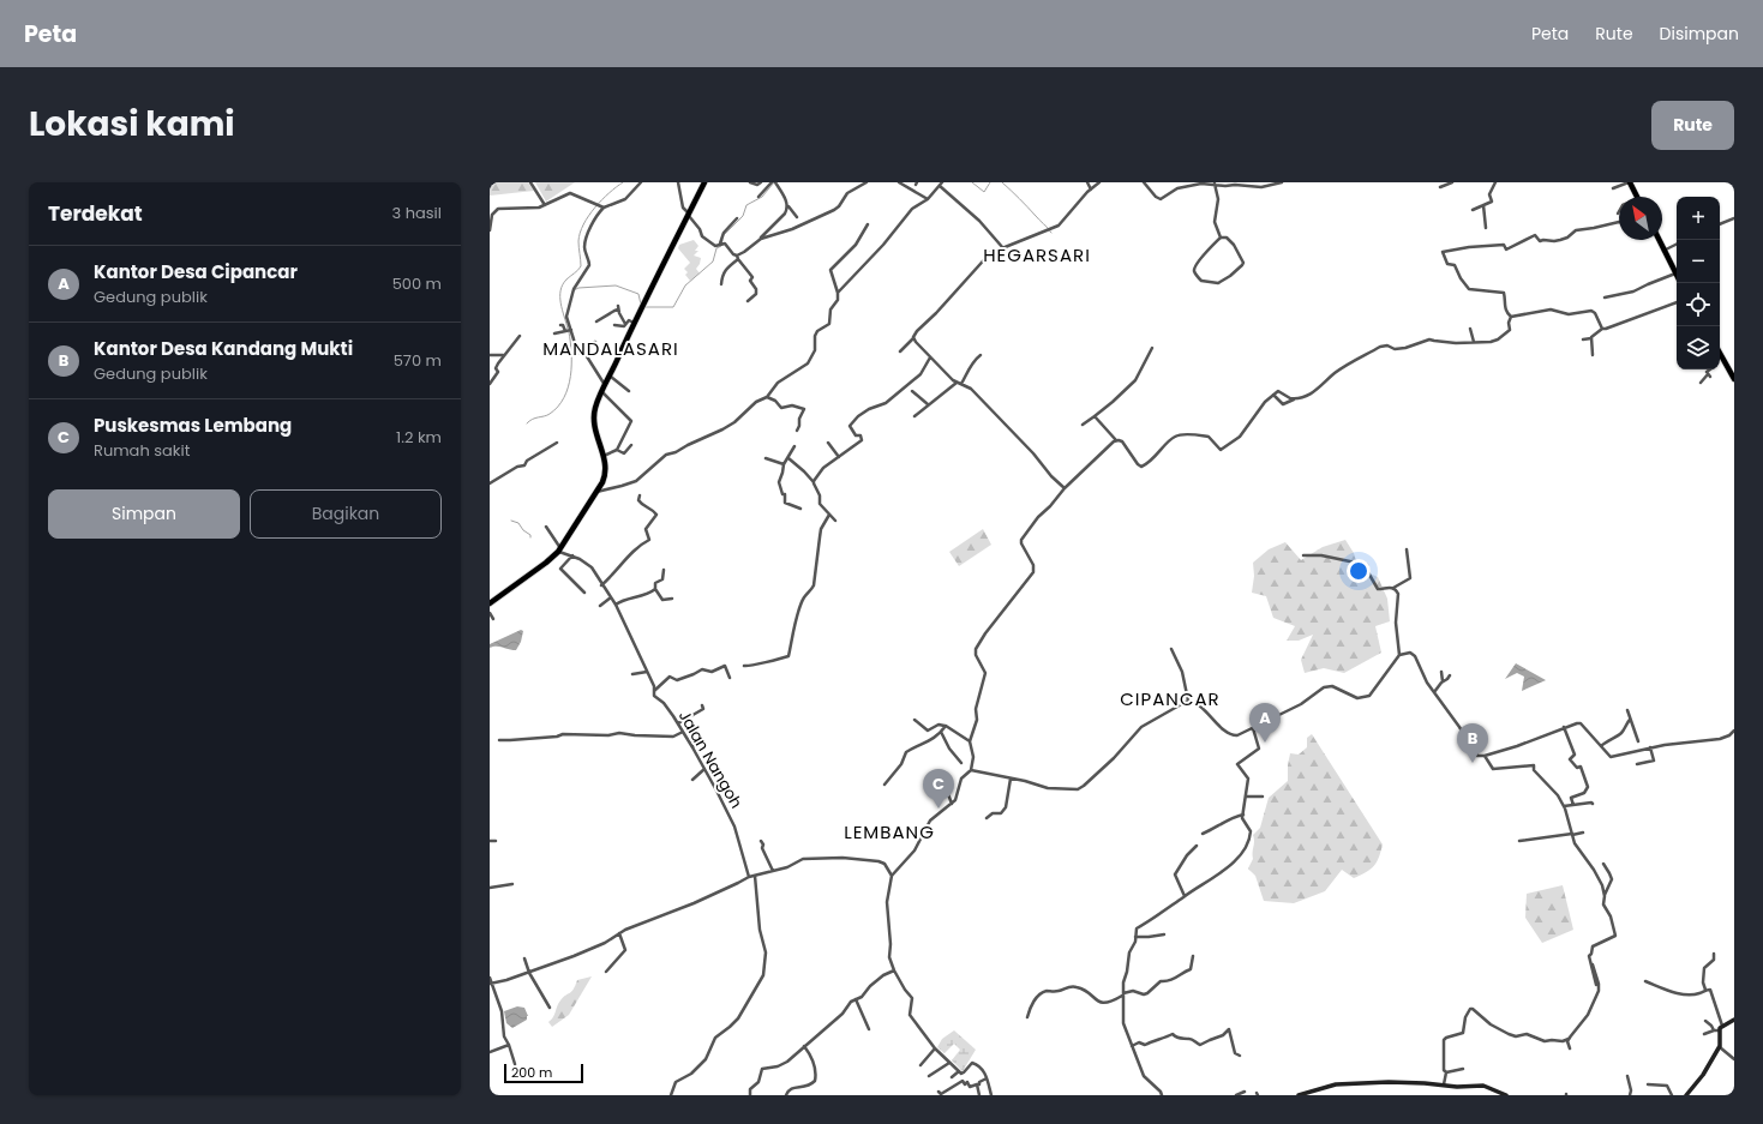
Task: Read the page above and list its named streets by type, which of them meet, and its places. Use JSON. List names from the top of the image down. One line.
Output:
{"streets":{"street":["Jalan Nangoh"]},"districts":["HEGARSARI","MANDALASARI","CIPANCAR","LEMBANG"],"scale_bar":"200 m","north":"top left","page":{"header":"Peta","nav":["Peta","Rute","Disimpan"],"title":"Lokasi kami","buttons":["Rute",["Simpan","Bagikan"]],"heading":["Terdekat","3 hasil"],"map_buttons":["+","−"],"list":[{"mark":"A","name":"Kantor Desa Cipancar","note":"Gedung publik","value":"500 m"},{"mark":"B","name":"Kantor Desa Kandang Mukti","note":"Gedung publik","value":"570 m"},{"mark":"C","name":"Puskesmas Lembang","note":"Rumah sakit","value":"1.2 km"}],"pins":["A","B","C"],"scale":"200 m"}}
